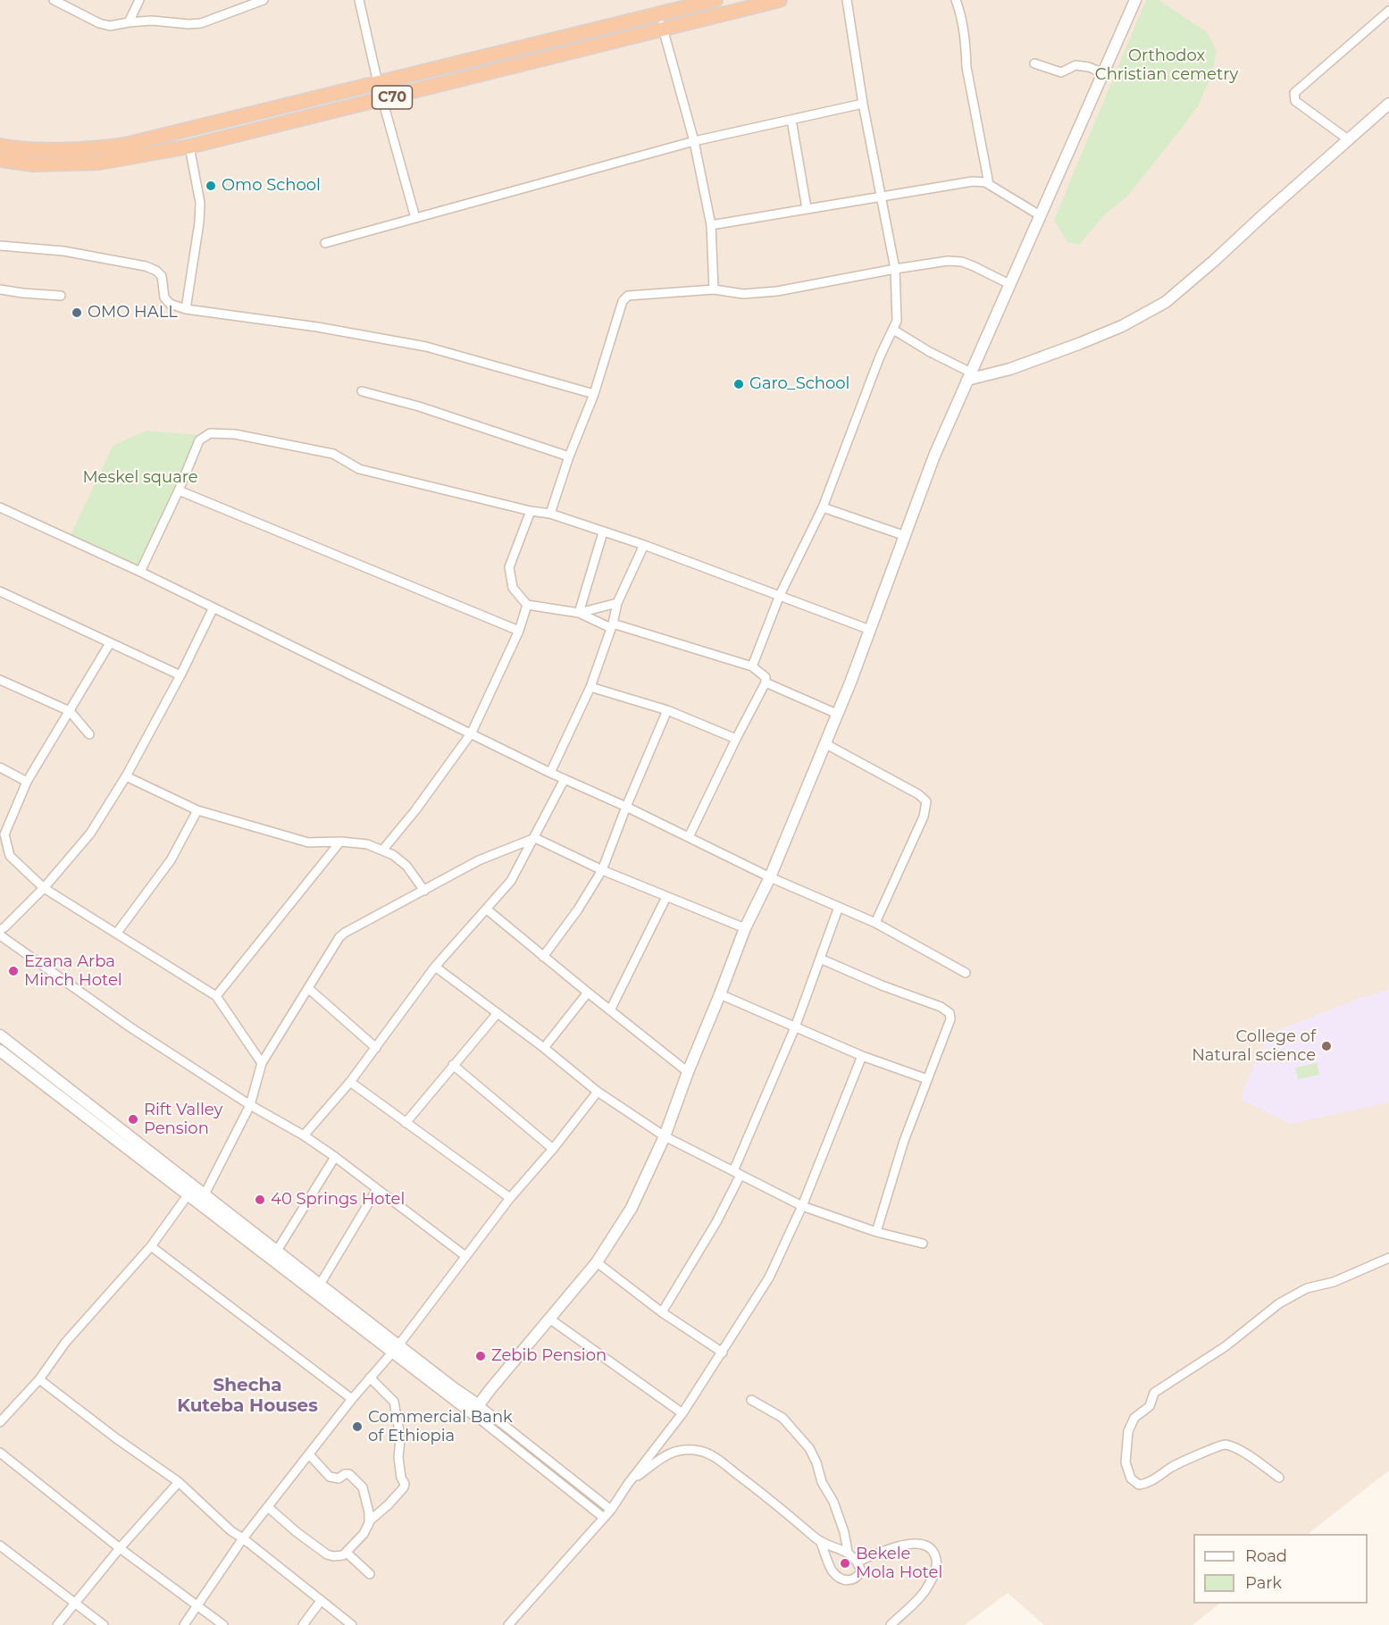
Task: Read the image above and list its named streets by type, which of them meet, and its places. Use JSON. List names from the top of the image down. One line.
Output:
{"streets":{"highway":["C70"]},"districts":["Shecha Kuteba Houses"],"parks":["Orthodox Christian cemetry","Meskel square"],"places":["Omo School","OMO HALL","Garo_School","Ezana Arba Minch Hotel","College of Natural science","Rift Valley Pension","40 Springs Hotel","Zebib Pension","Commercial Bank of Ethiopia","Bekele Mola Hotel"],"legend":["Road","Park"]}
